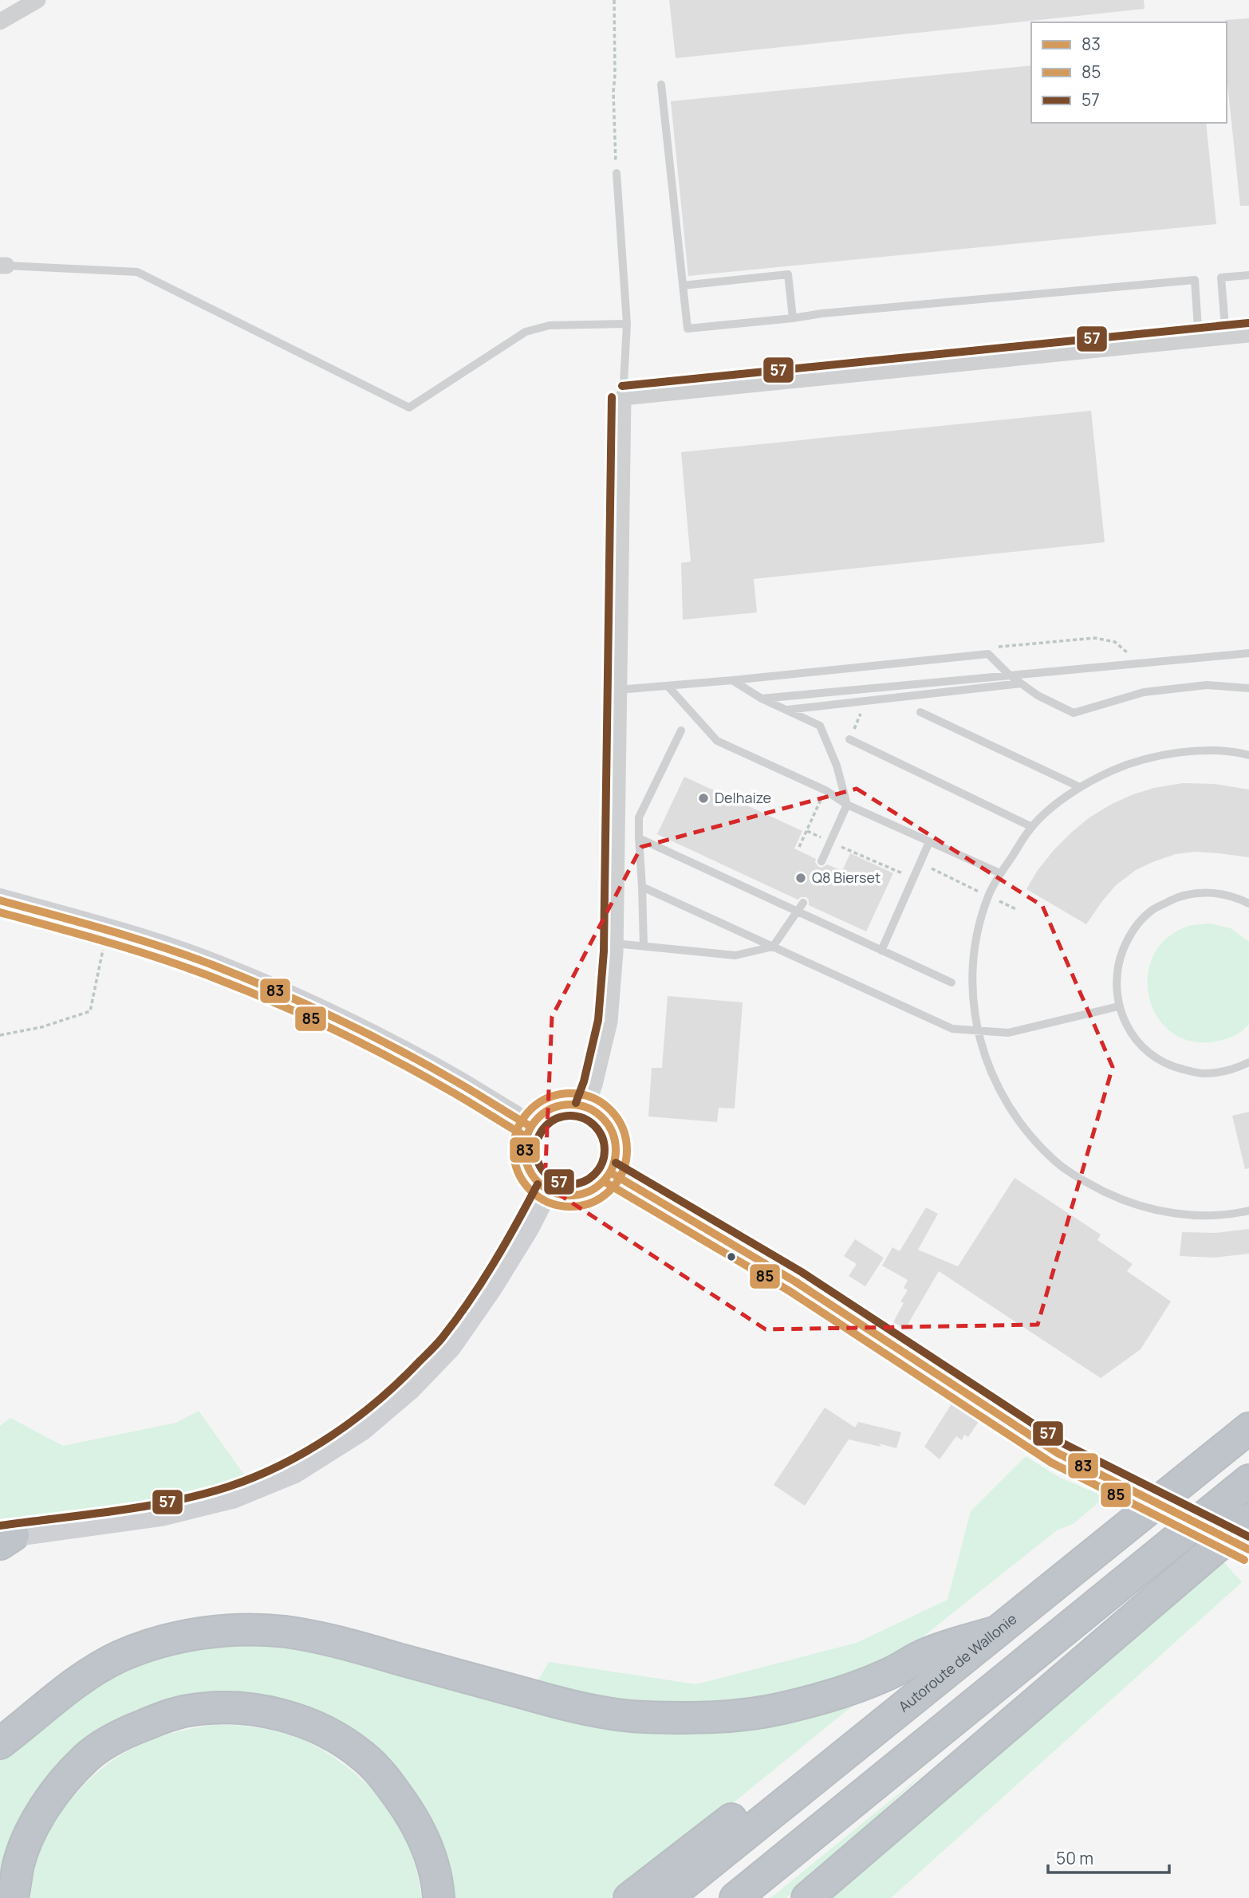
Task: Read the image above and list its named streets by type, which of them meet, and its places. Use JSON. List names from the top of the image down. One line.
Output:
{"streets":{"highway":["Autoroute de Wallonie"]},"places":["Delhaize","Q8 Bierset"],"lines":["transit line 57","transit line 83","transit line 85"],"legend":["83","85","57"],"scale_bar":"50 m"}
